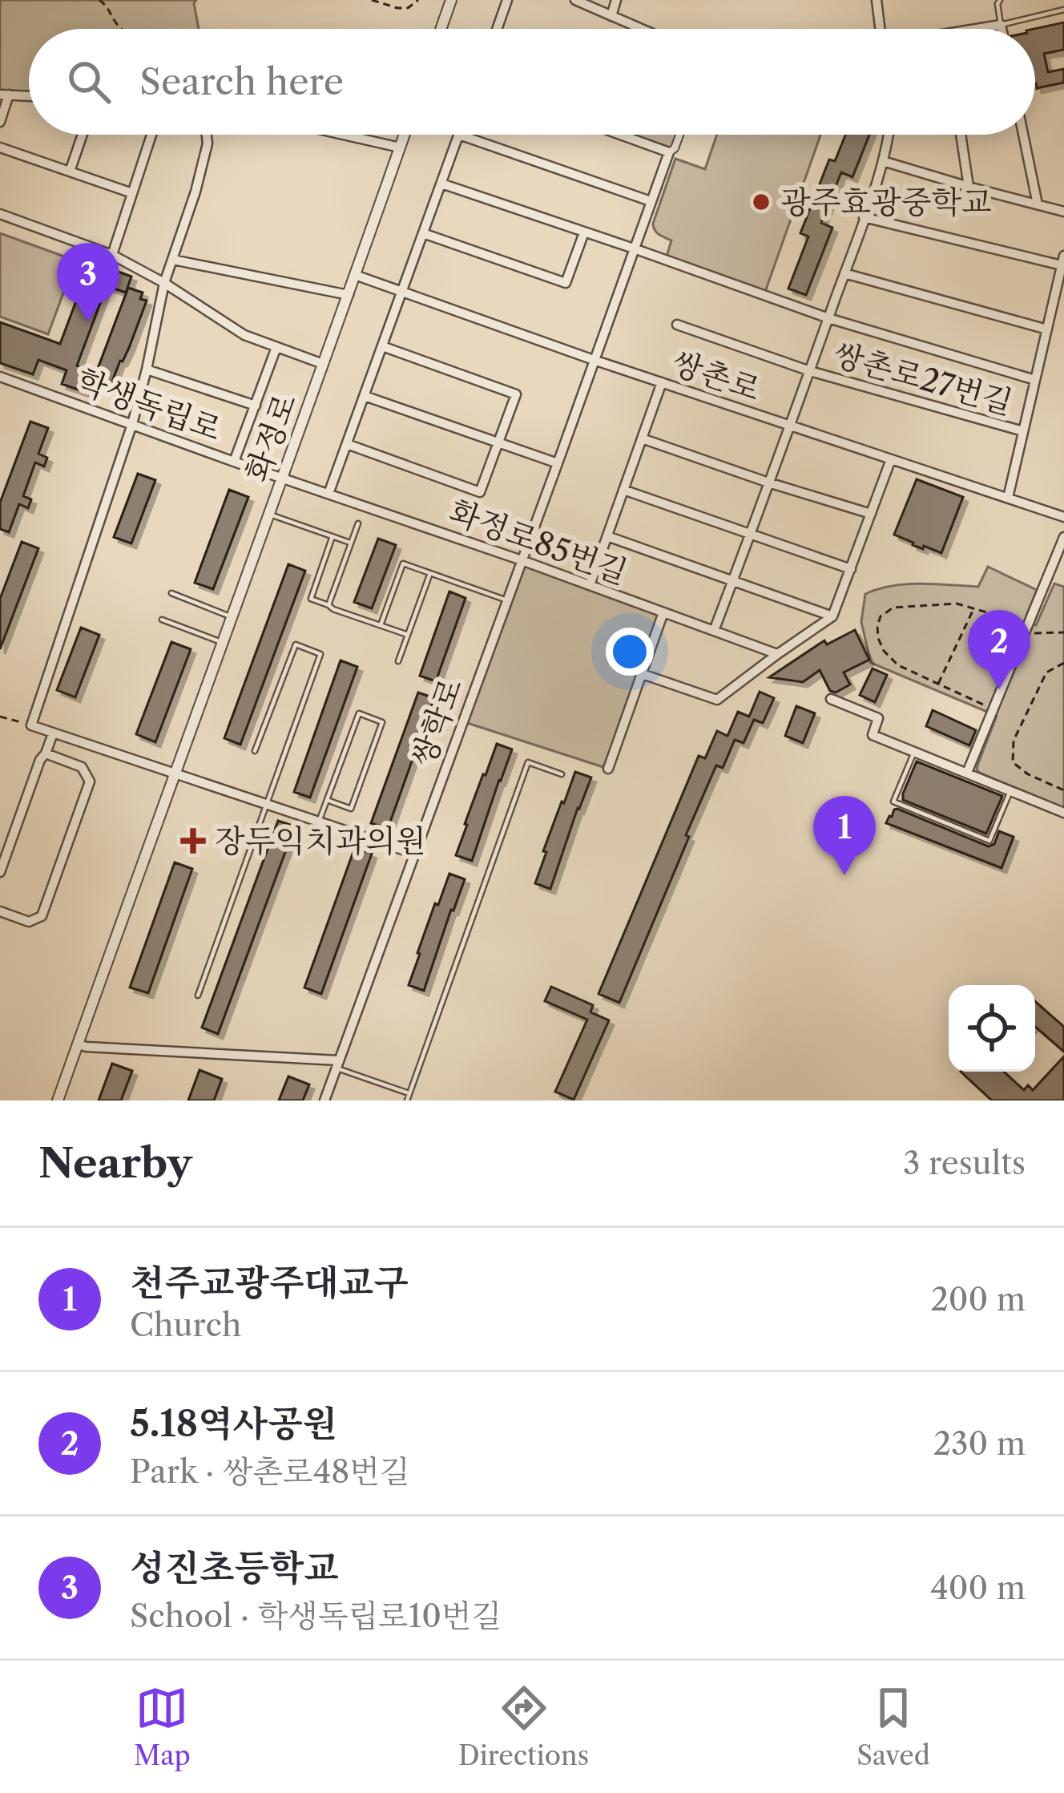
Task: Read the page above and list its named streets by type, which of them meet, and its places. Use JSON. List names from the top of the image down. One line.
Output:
{"streets":{"street":["쌍촌로","쌍촌로27번길","학생독립로","화정로","화정로85번길","쌍학로"]},"crossings":[["쌍촌로","쌍촌로27번길"],["쌍촌로","화정로"],["쌍촌로","쌍학로"],["쌍촌로27번길","화정로85번길"],["학생독립로","화정로"],["학생독립로","화정로85번길"],["화정로","화정로85번길"],["화정로85번길","쌍학로"]],"places":{"other":["광주효광중학교"],"health":["장두익치과의원"]},"page":{"search":"Search here","pins":["3","2","1"],"heading":["Nearby","3 results"],"list":[{"mark":"1","name":"천주교광주대교구","note":"Church","value":"200 m"},{"mark":"2","name":"5.18역사공원","note":"Park · 쌍촌로48번길","value":"230 m"},{"mark":"3","name":"성진초등학교","note":"School · 학생독립로10번길","value":"400 m"}],"nav":["Map","Directions","Saved"]}}
